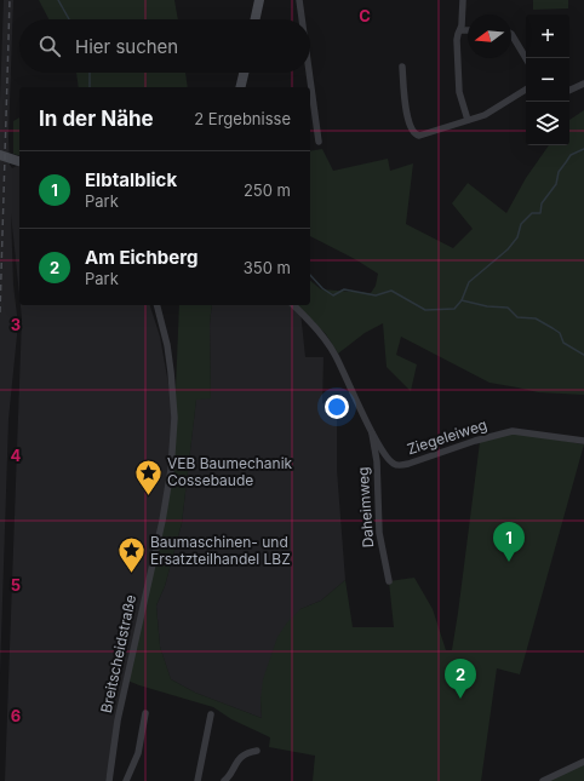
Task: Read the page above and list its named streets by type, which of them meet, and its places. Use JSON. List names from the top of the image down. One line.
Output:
{"streets":{"street":["Ziegeleiweg","Daheimweg","Breitscheidstraße"]},"crossings":[["Ziegeleiweg","Daheimweg"]],"places":{"place":["VEB Baumechanik Cossebaude","Baumaschinen- und Ersatzteilhandel LBZ"]},"north":"left","page":{"map_buttons":["+","−"],"search":"Hier suchen","heading":["In der Nähe","2 Ergebnisse"],"list":[{"mark":"1","name":"Elbtalblick","note":"Park","value":"250 m"},{"mark":"2","name":"Am Eichberg","note":"Park","value":"350 m"}],"pins":["1","2"]},"grid":{"columns":["C"],"rows":["3","4","5","6"]}}
